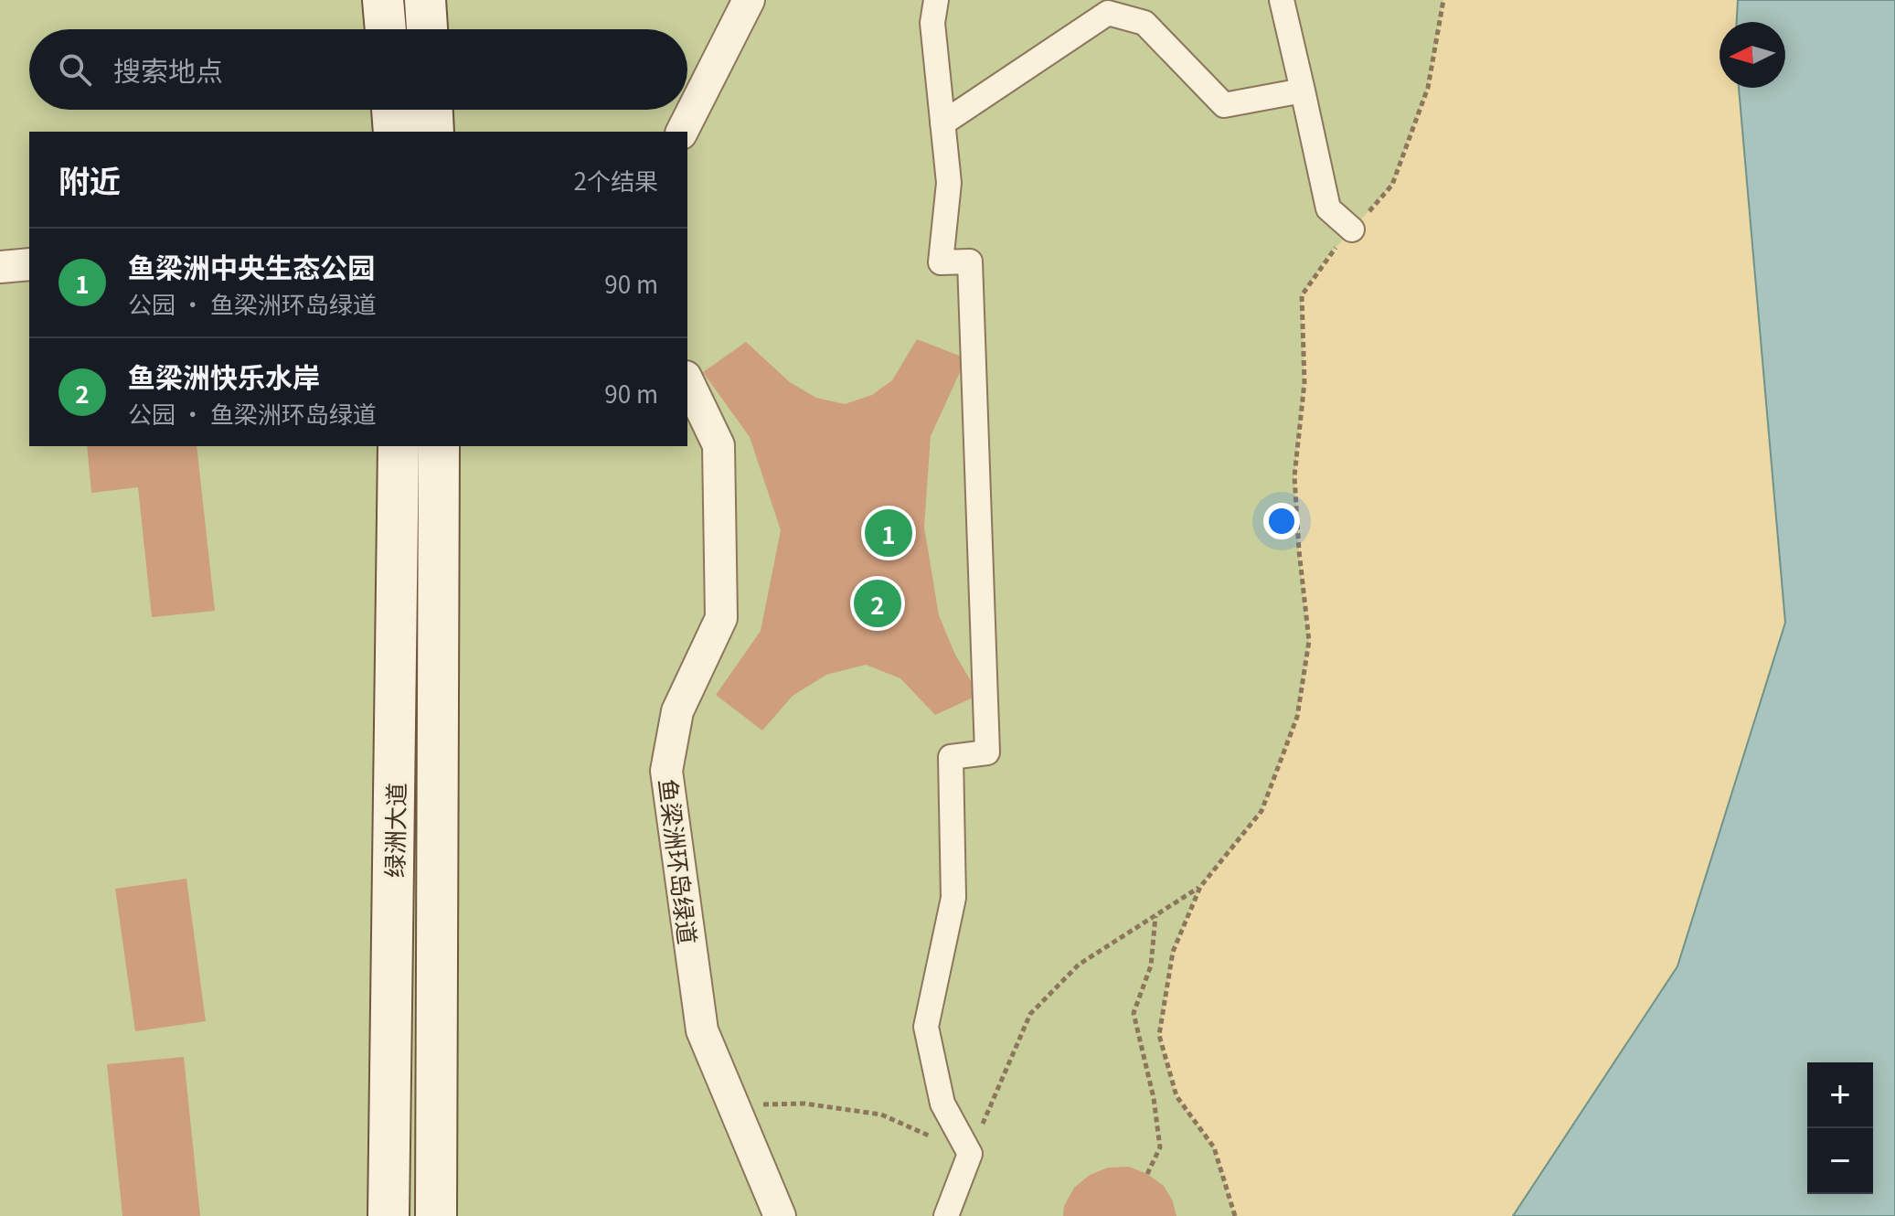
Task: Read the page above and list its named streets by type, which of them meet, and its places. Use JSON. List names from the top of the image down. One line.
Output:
{"streets":{"main road":["绿洲大道"],"street":["鱼梁洲环岛绿道"]},"north":"left","page":{"search":"搜索地点","heading":["附近","2个结果"],"list":[{"mark":"1","name":"鱼梁洲中央生态公园","note":"公园 · 鱼梁洲环岛绿道","value":"90 m"},{"mark":"2","name":"鱼梁洲快乐水岸","note":"公园 · 鱼梁洲环岛绿道","value":"90 m"}],"pins":["1","2"],"map_buttons":["+","−"]}}
